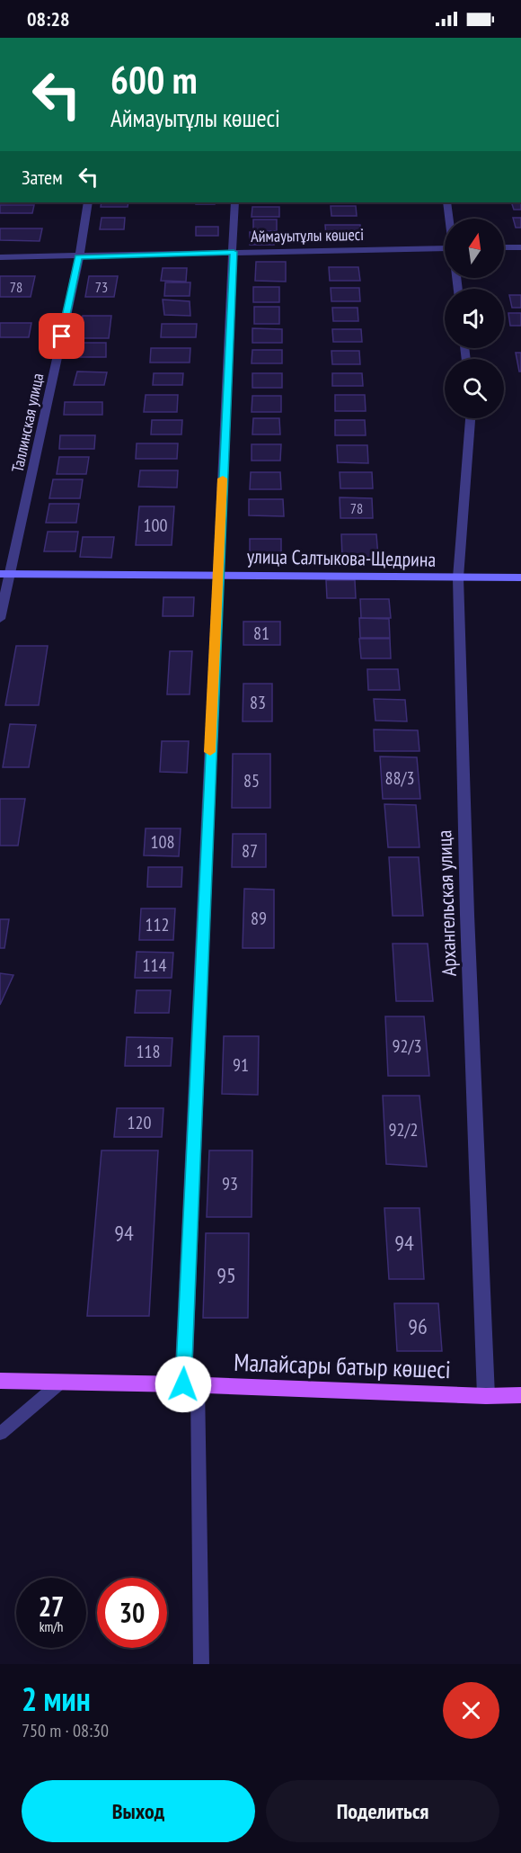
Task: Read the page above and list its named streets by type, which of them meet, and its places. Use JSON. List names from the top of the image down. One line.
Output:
{"streets":{"main road":["Малайсары батыр көшесі"],"street":["Аймауытұлы көшесі","Таллинская улица","улица Салтыкова-Щедрина","Архангельская улица"]},"crossings":[["Аймауытұлы көшесі","Таллинская улица"],["Таллинская улица","улица Салтыкова-Щедрина"],["улица Салтыкова-Щедрина","Архангельская улица"],["Архангельская улица","Малайсары батыр көшесі"]],"house_numbers":["78","73","78","100","81","83","88/3","85","108","87","89","112","114","92/3","118","91","120","92/2","93","94","94","95","96"],"north":"top","page":{"status":"08:28","turn":["600 m","Аймауытұлы көшесі"],"then":"Затем","speed":"27 km/h","limit":"30","heading":["2 мин","750 m · 08:30"],"buttons":["Выход","Поделиться"]}}
